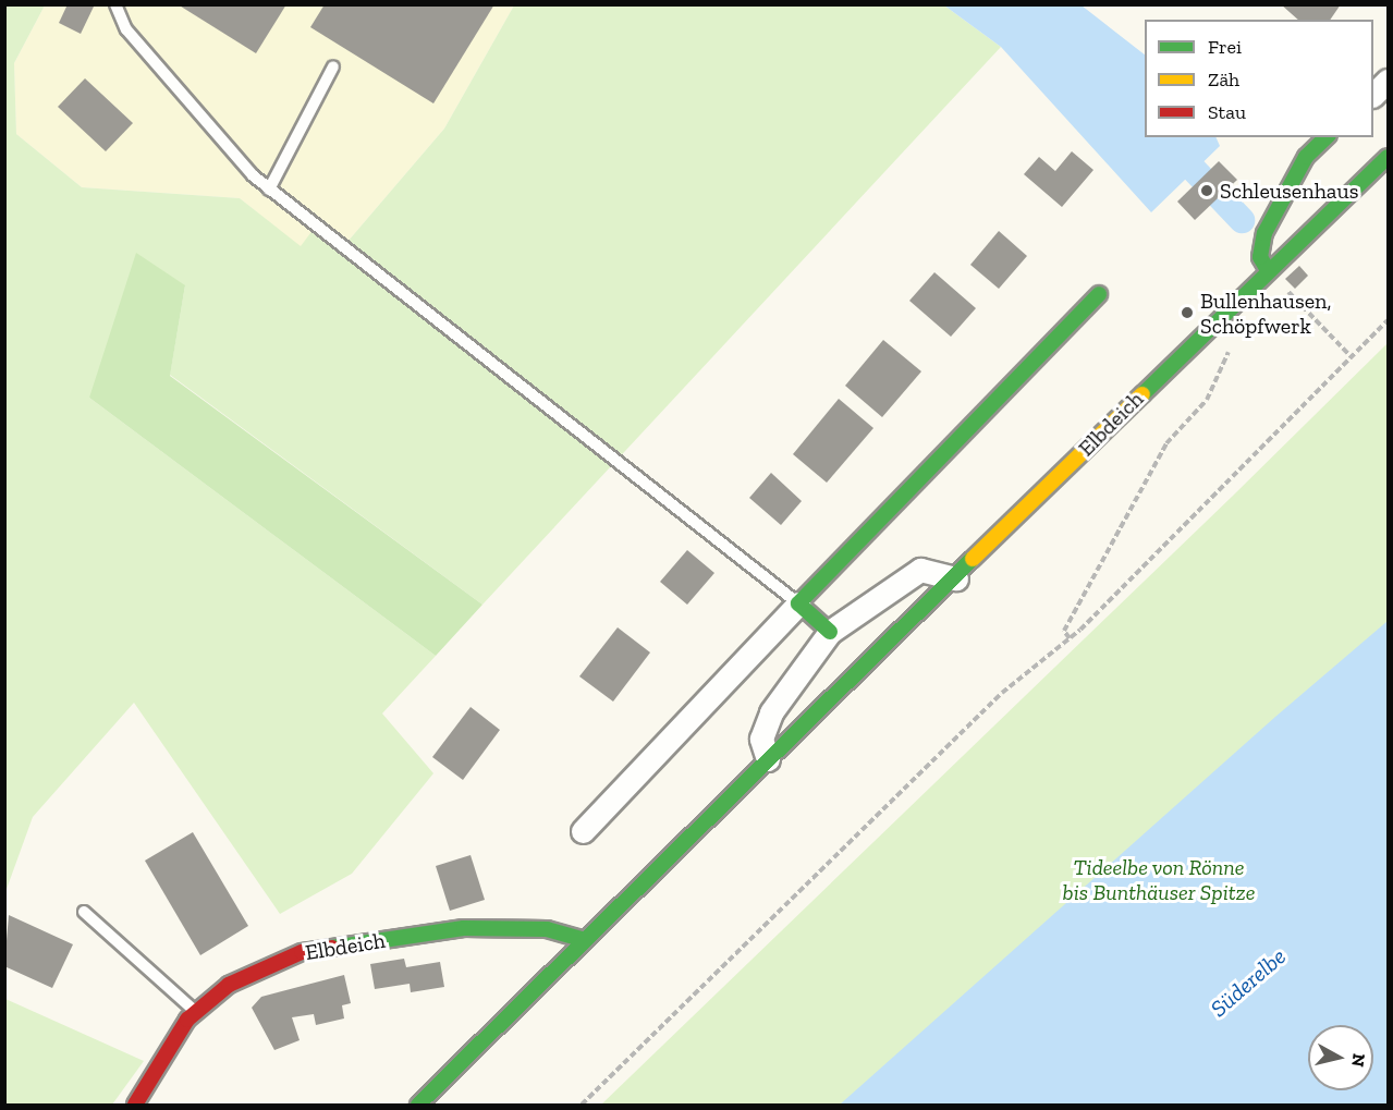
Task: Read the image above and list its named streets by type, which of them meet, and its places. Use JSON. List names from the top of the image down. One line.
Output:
{"streets":{"street":["Elbdeich"]},"water":["Süderelbe"],"parks":["Tideelbe von Rönne bis Bunthäuser Spitze"],"places":["Schleusenhaus","Bullenhausen, Schöpfwerk"],"legend":["Frei","Zäh","Stau"],"north":"right"}
